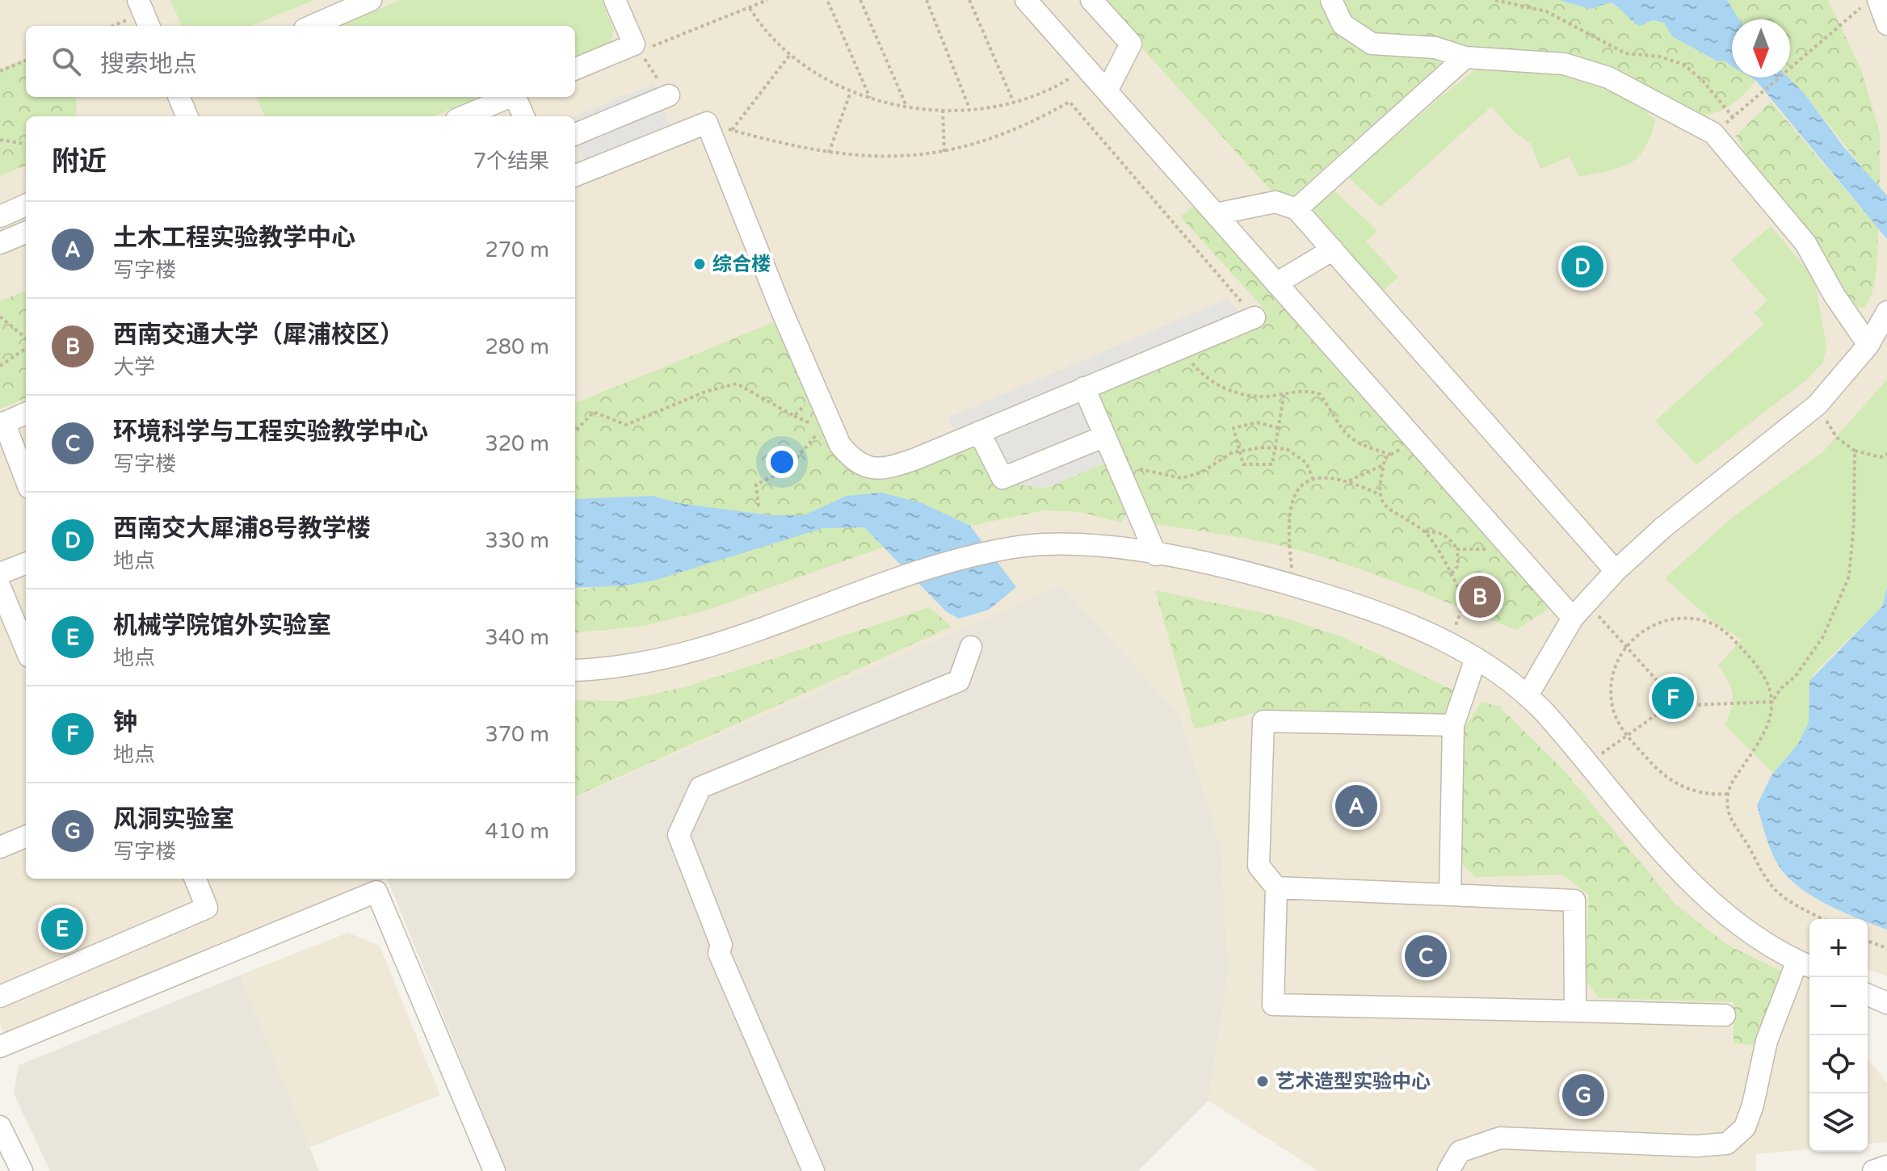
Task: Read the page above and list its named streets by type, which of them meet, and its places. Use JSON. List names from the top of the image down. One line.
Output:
{"places":["综合楼","艺术造型实验中心"],"north":"bottom","page":{"search":"搜索地点","heading":["附近","7个结果"],"list":[{"mark":"A","name":"土木工程实验教学中心","note":"写字楼","value":"270 m"},{"mark":"B","name":"西南交通大学（犀浦校区）","note":"大学","value":"280 m"},{"mark":"C","name":"环境科学与工程实验教学中心","note":"写字楼","value":"320 m"},{"mark":"D","name":"西南交大犀浦8号教学楼","note":"地点","value":"330 m"},{"mark":"E","name":"机械学院馆外实验室","note":"地点","value":"340 m"},{"mark":"F","name":"钟","note":"地点","value":"370 m"},{"mark":"G","name":"风洞实验室","note":"写字楼","value":"410 m"}],"pins":["D","B","F","A","E","C","G"],"map_buttons":["+","−"]}}
